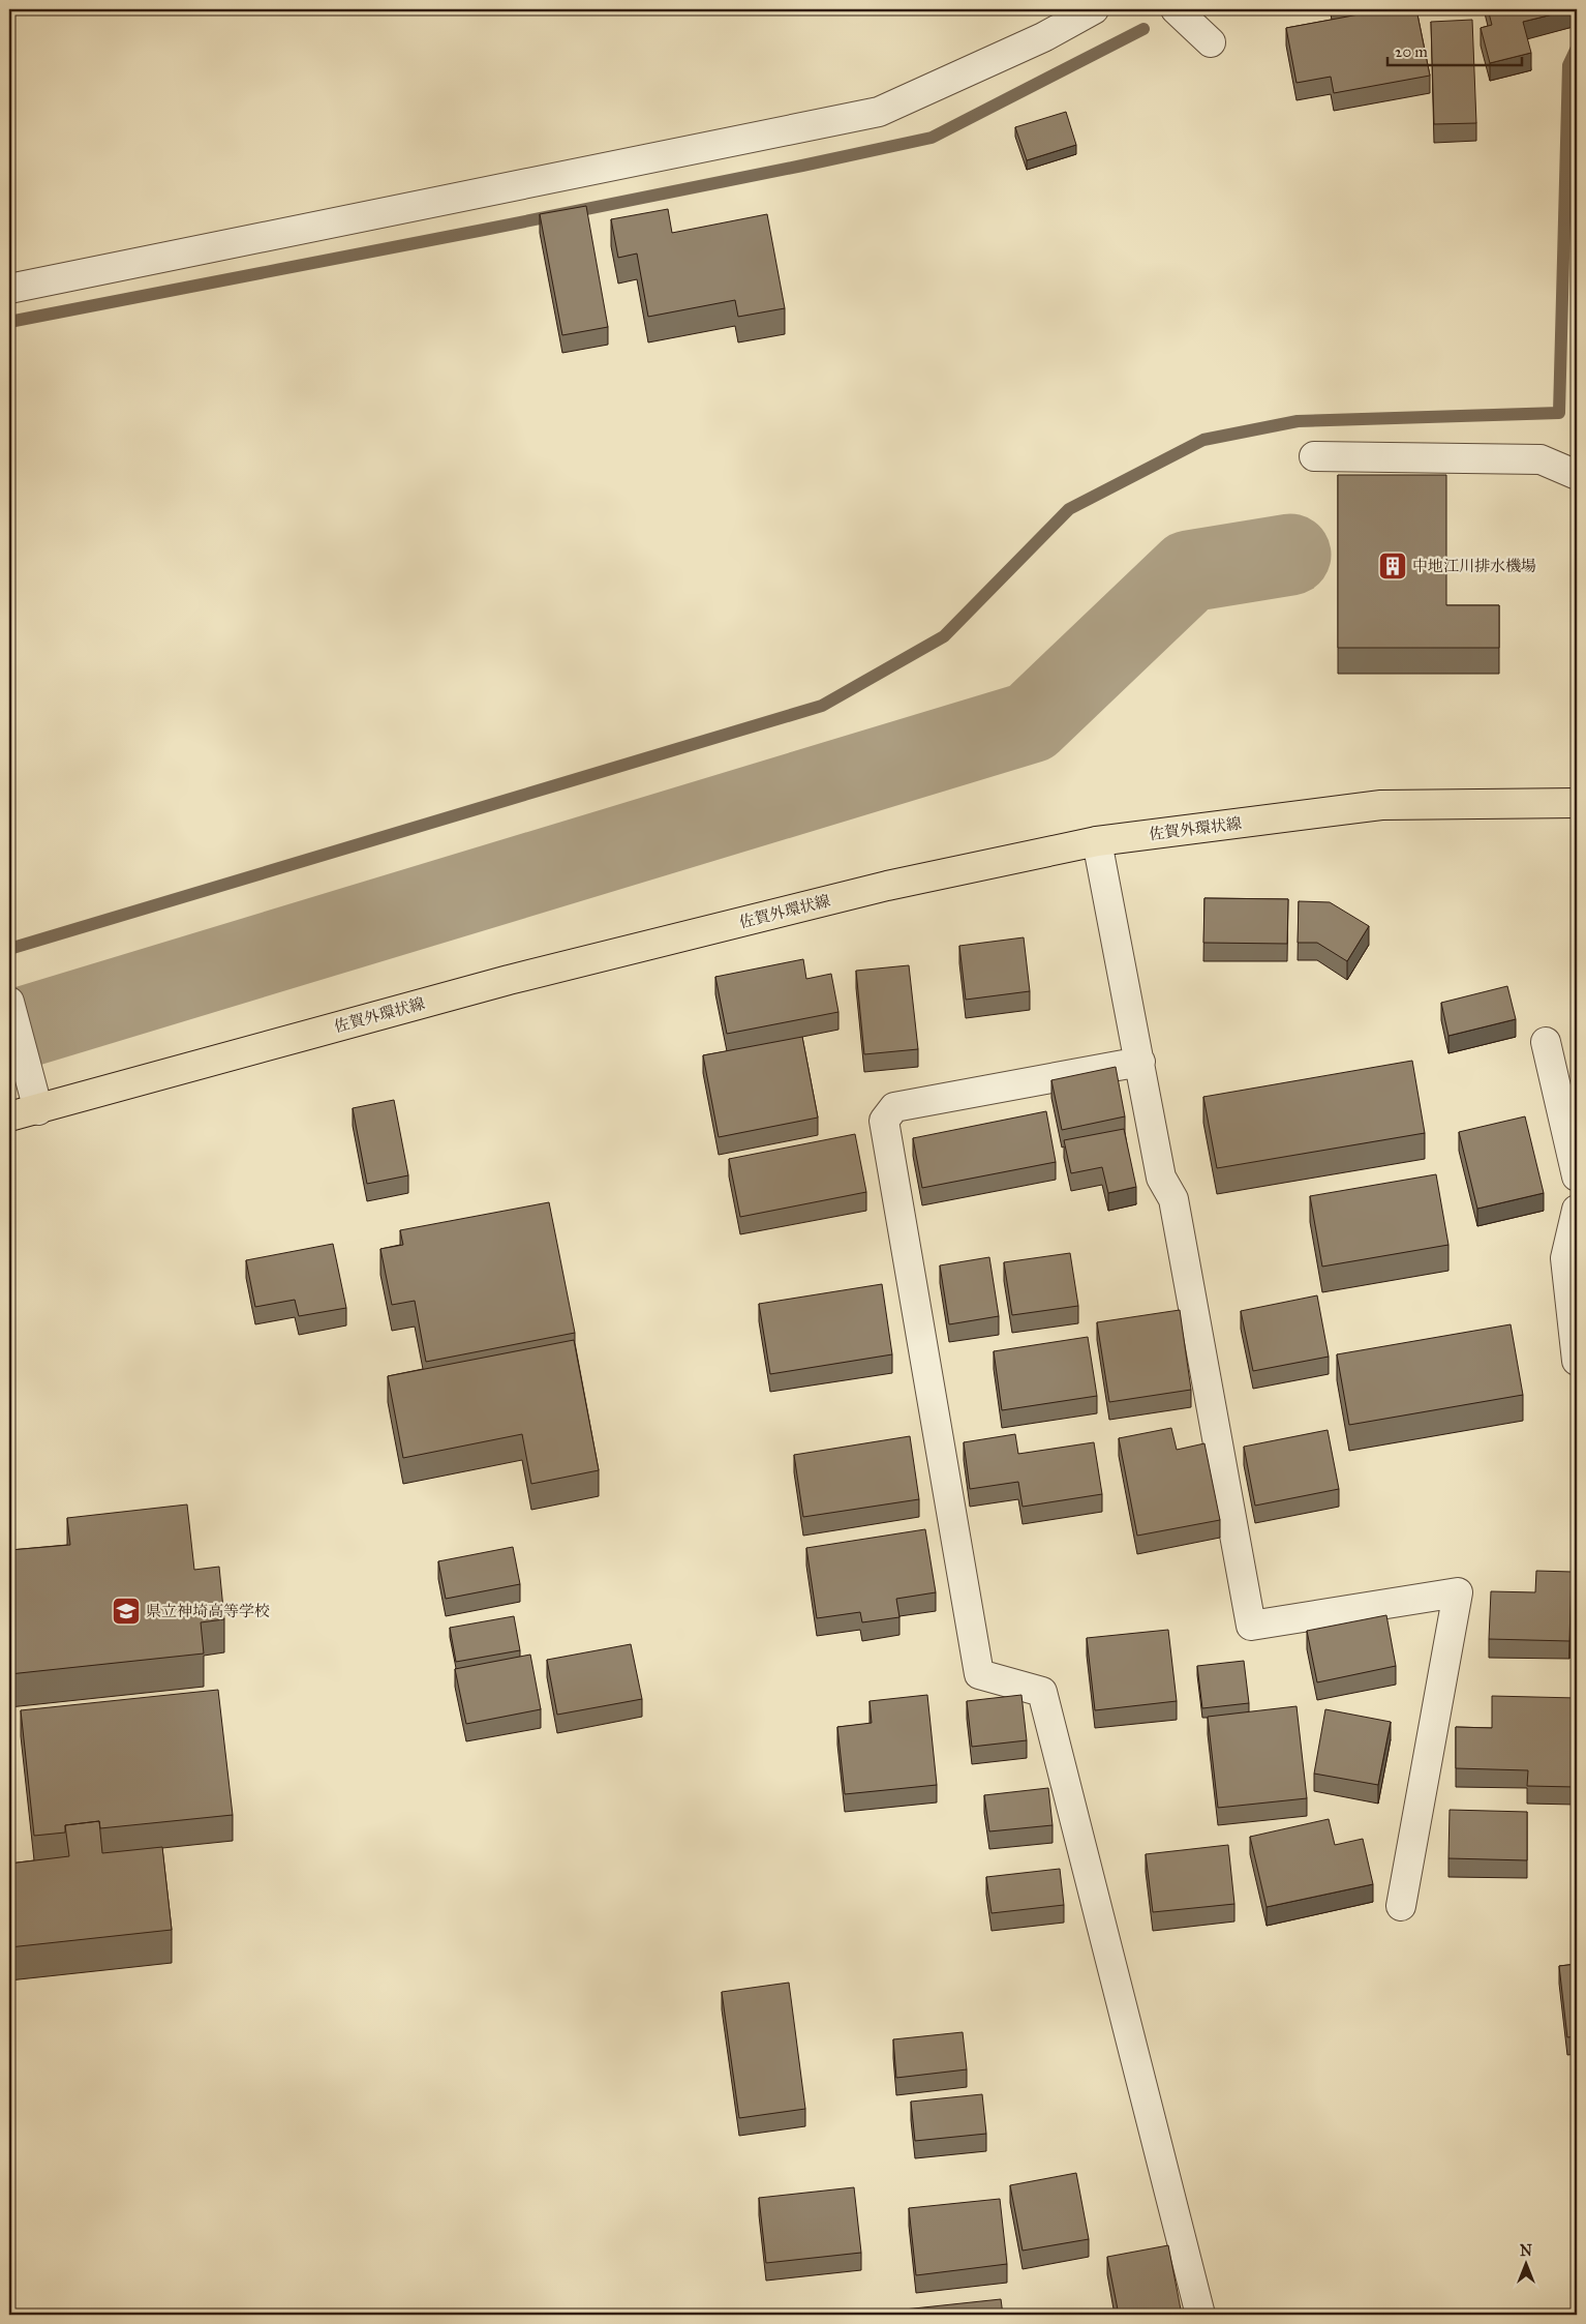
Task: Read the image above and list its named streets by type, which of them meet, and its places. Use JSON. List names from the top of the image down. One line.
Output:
{"streets":{"main road":["佐賀外環状線"]},"places":{"building":["中地江川排水機場"],"school or university":["県立神埼高等学校"]},"scale_bar":"20 m","north":"top"}
